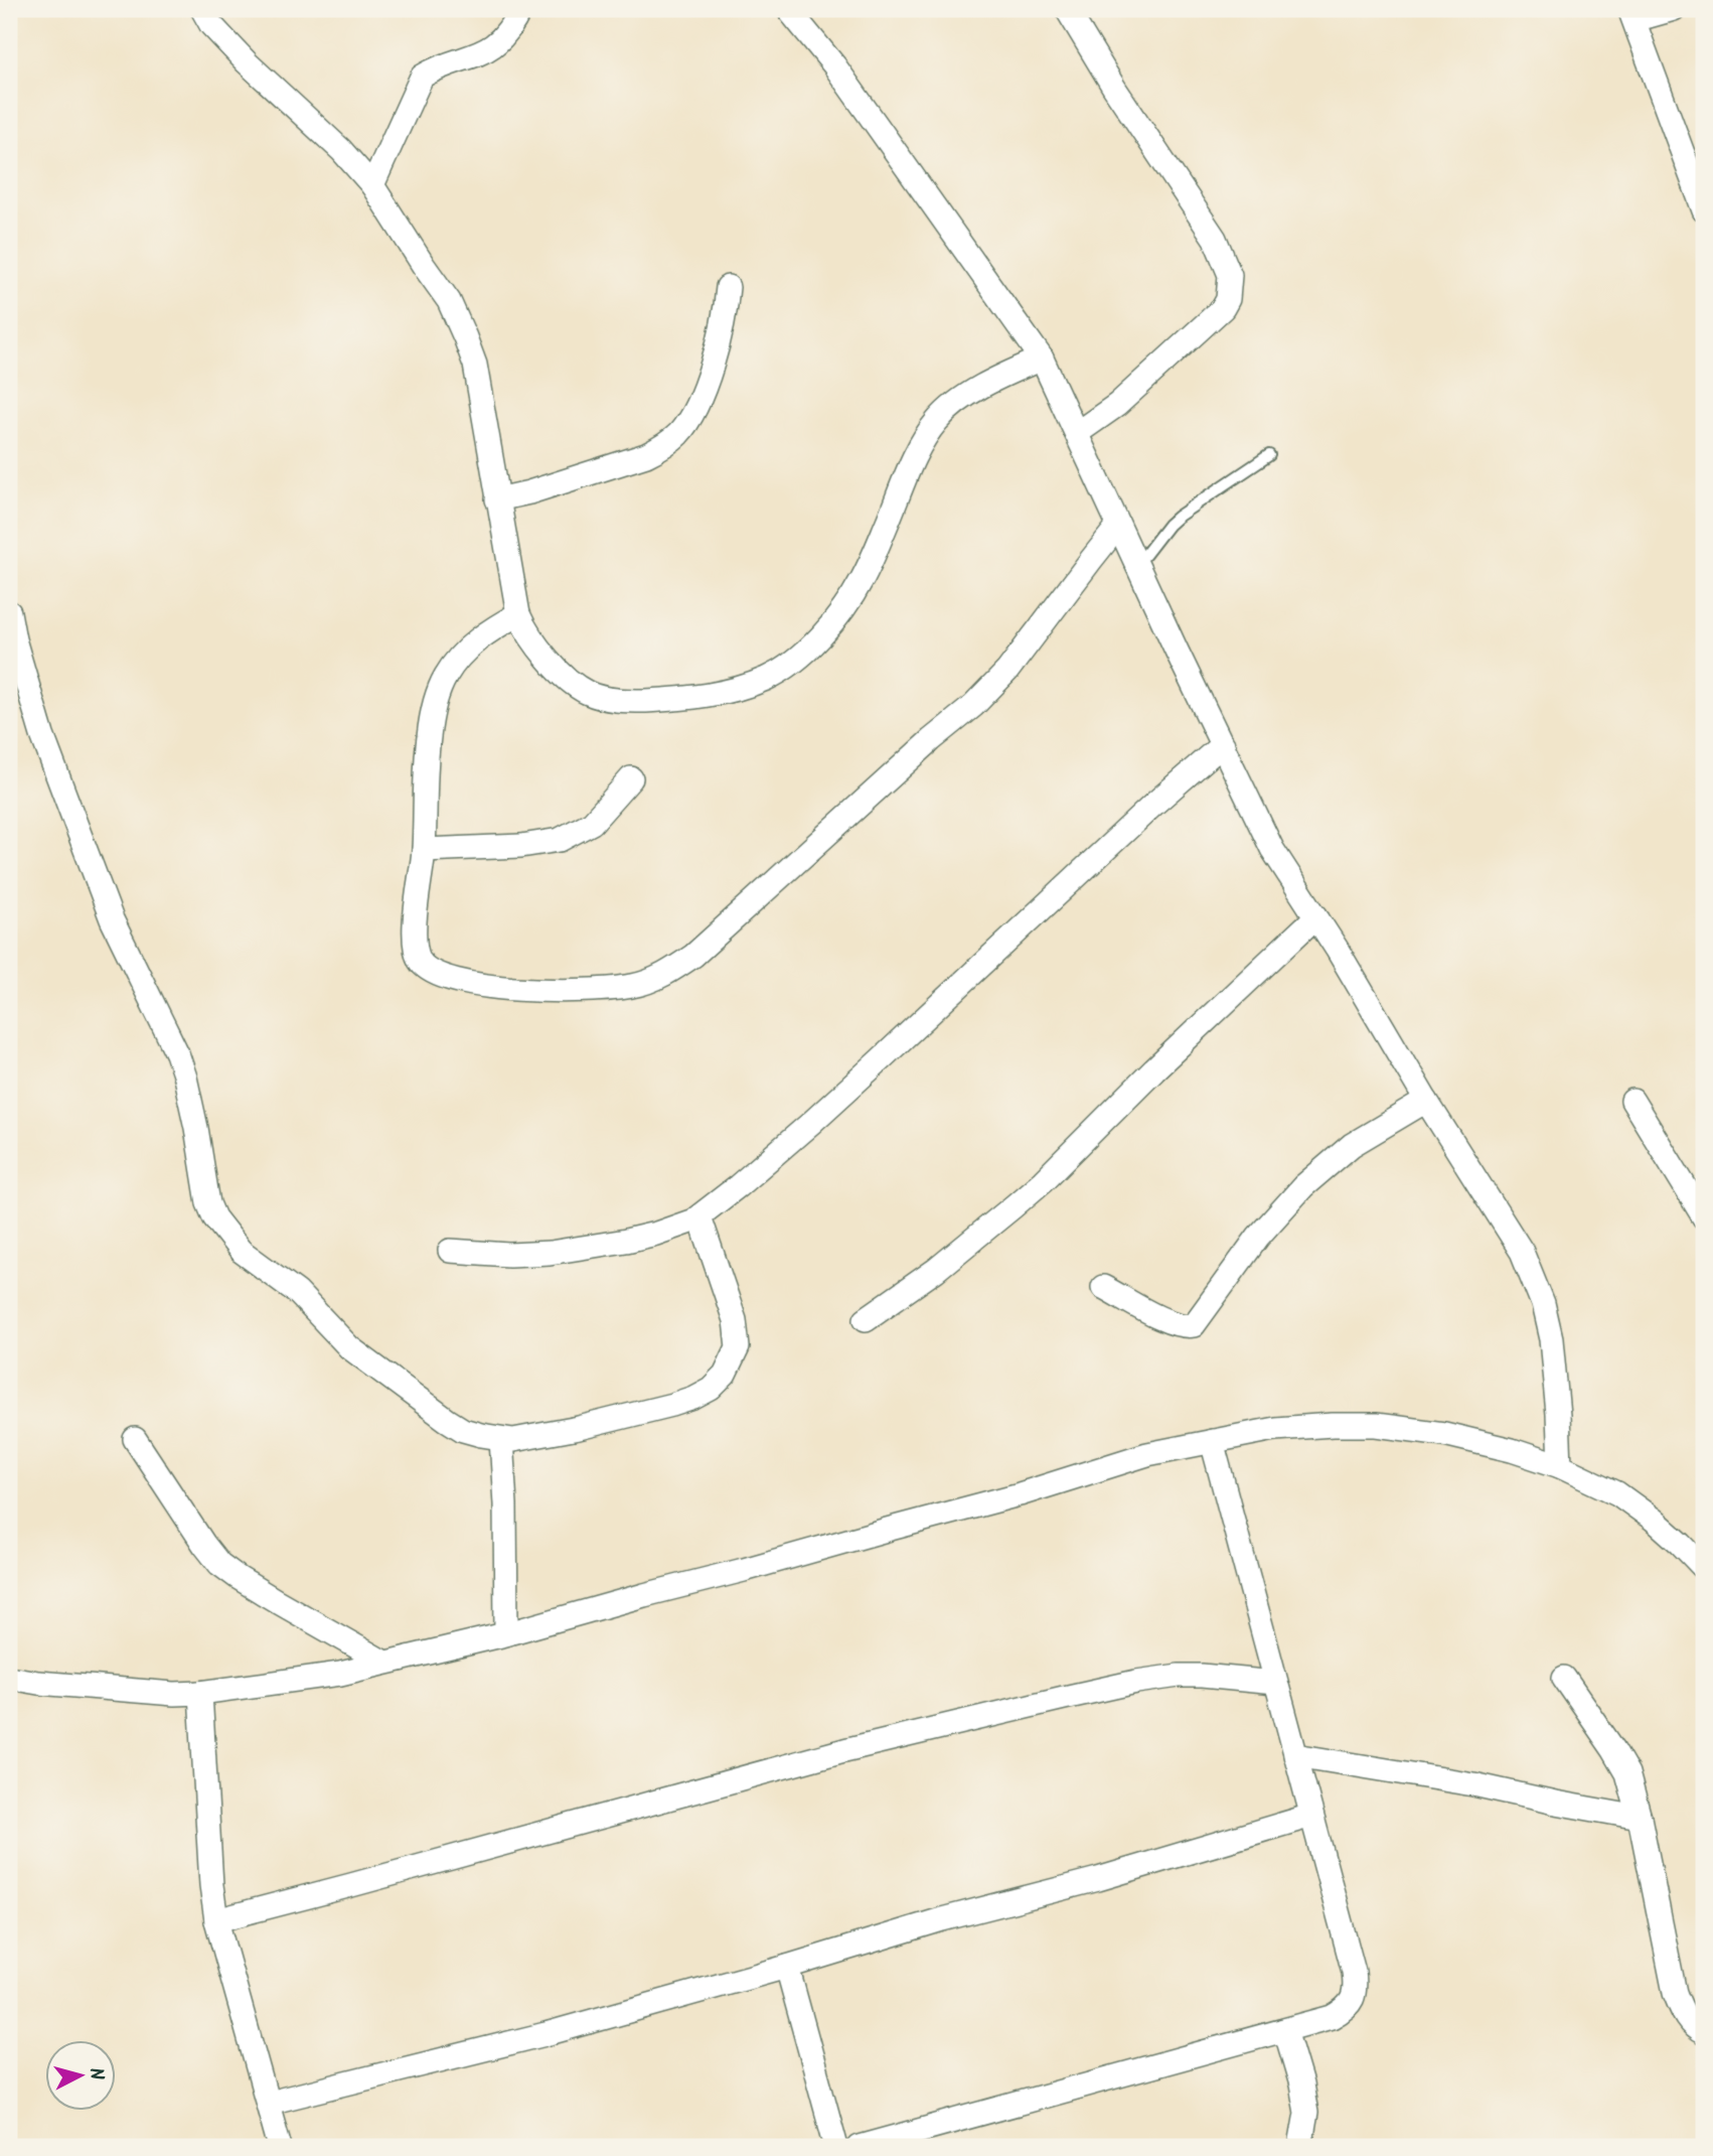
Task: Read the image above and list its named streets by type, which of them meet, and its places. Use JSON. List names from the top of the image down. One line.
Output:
{"north":"right"}
